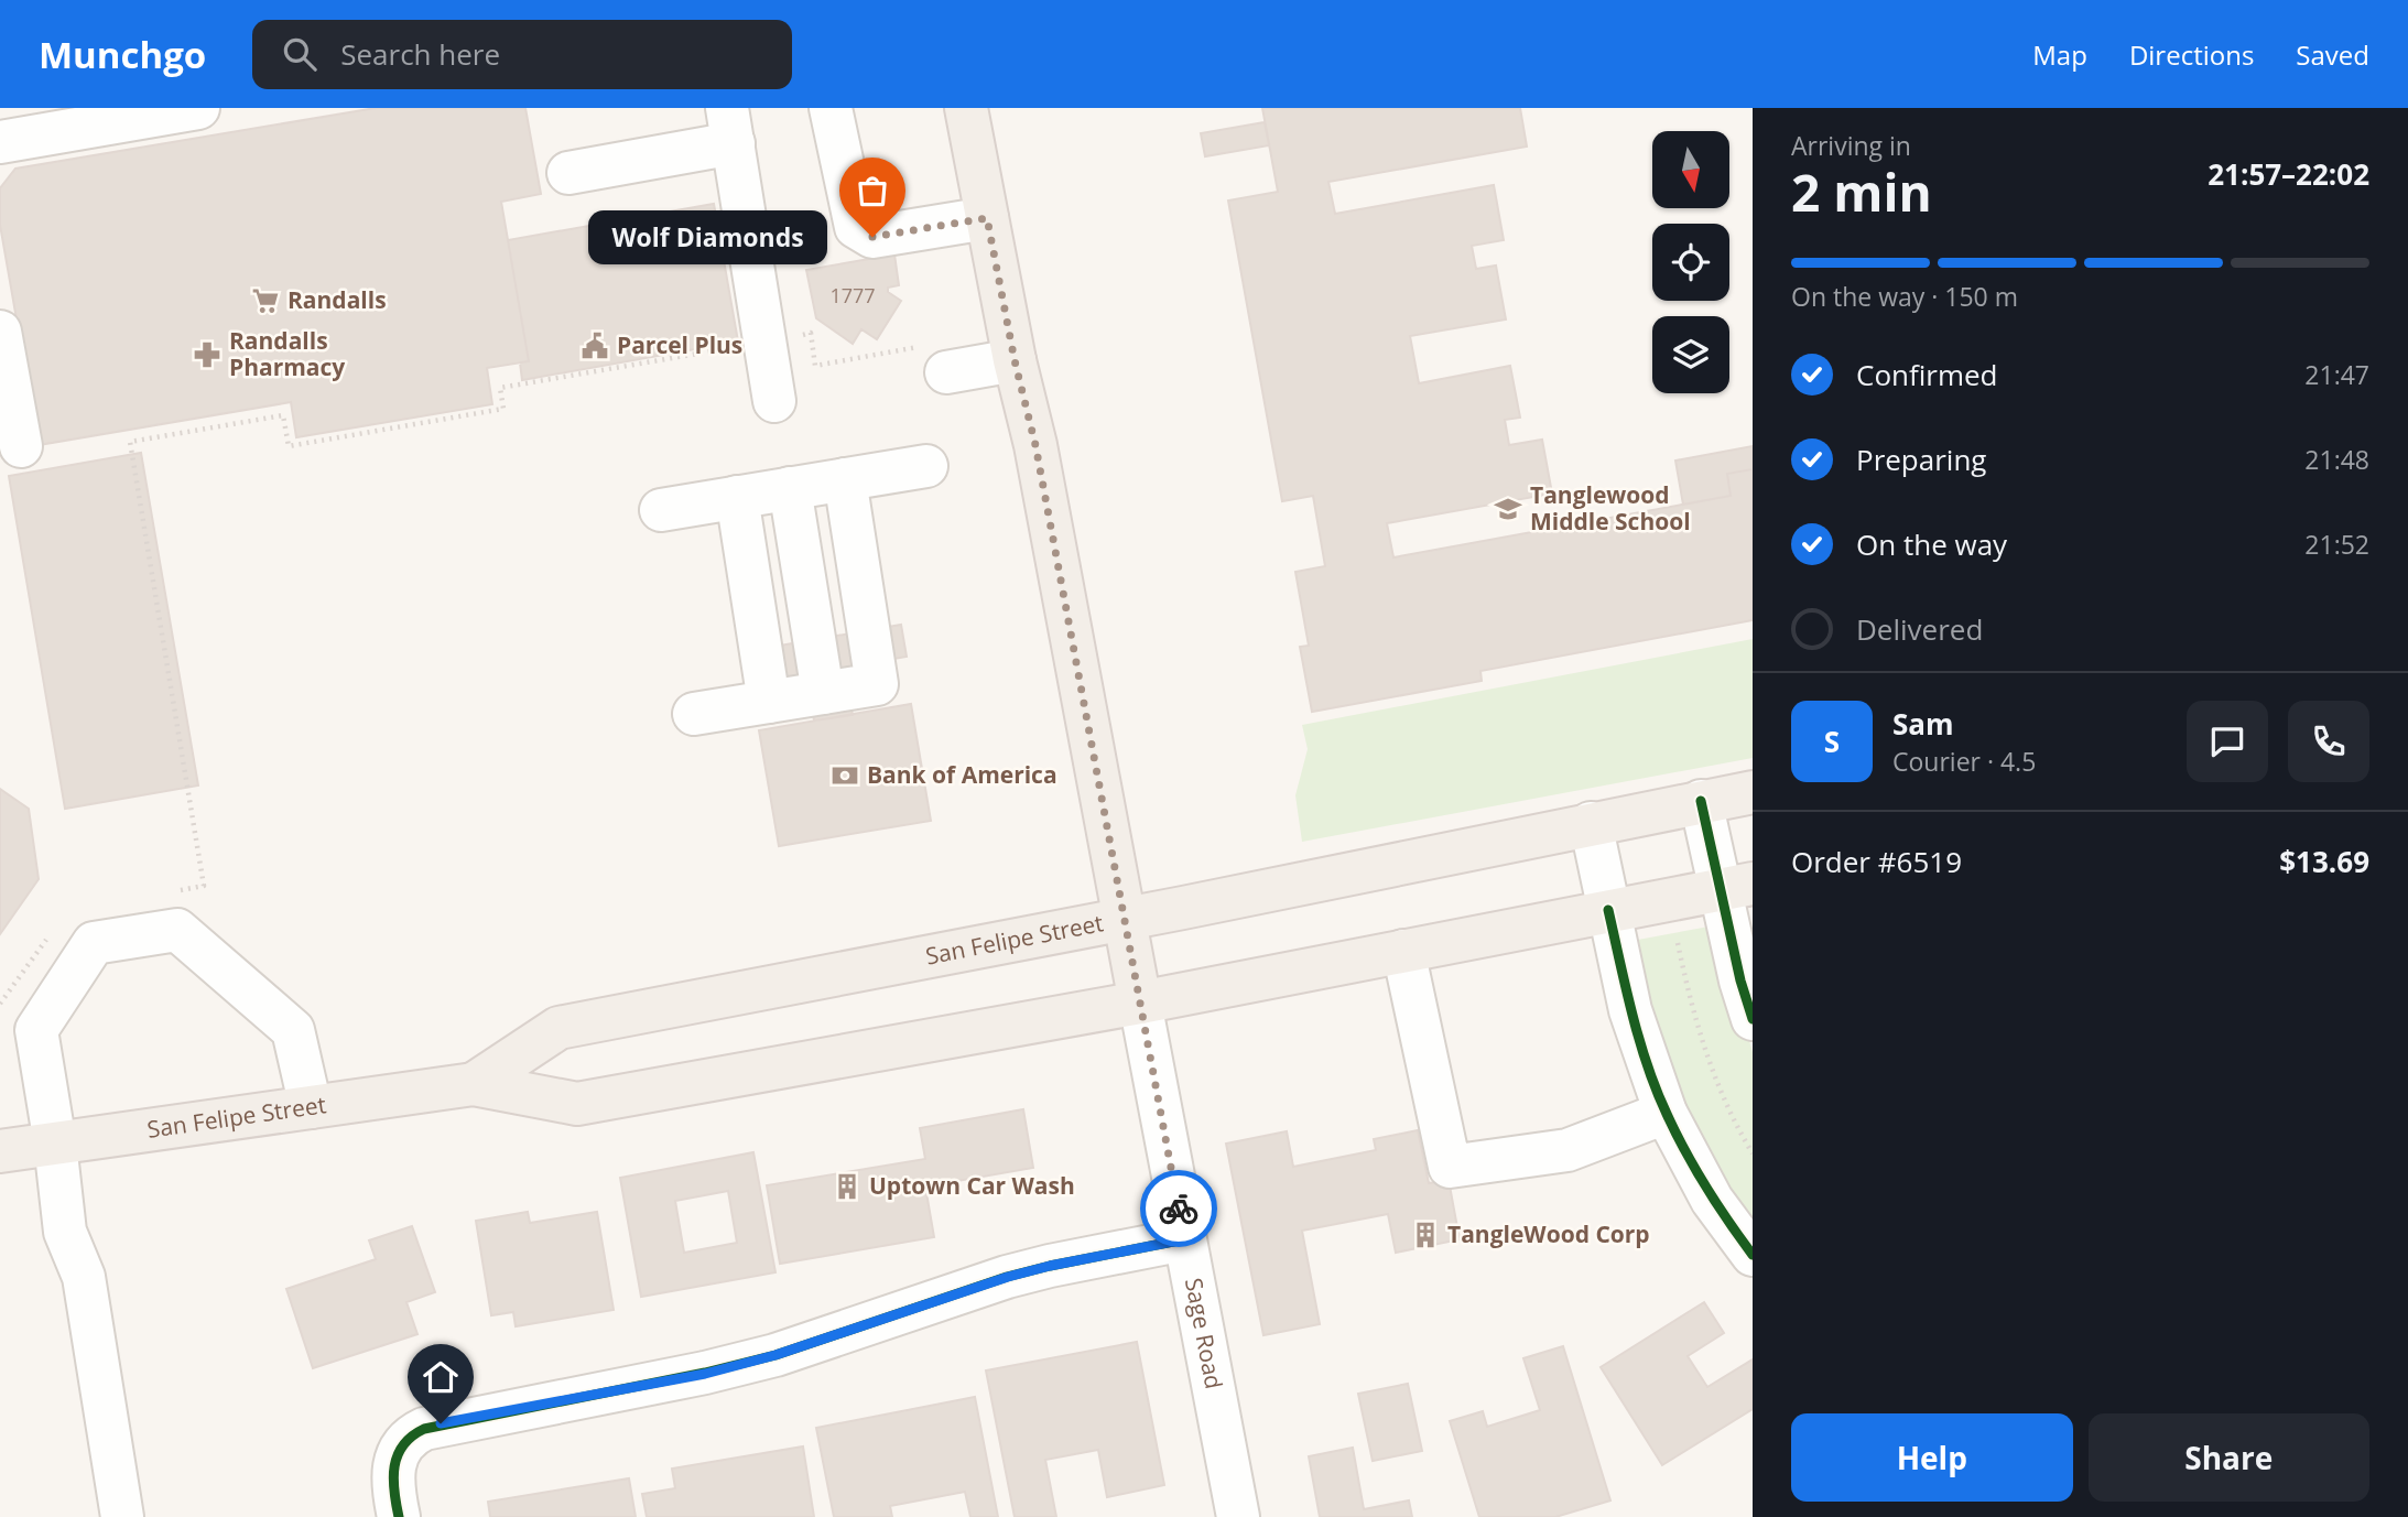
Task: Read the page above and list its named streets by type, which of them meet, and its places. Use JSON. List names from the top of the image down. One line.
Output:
{"streets":{"main road":["San Felipe Street","Sage Road"]},"crossings":[["San Felipe Street","Sage Road"]],"places":{"other":["Wolf Diamonds"],"supermarket":["Randalls"],"public building":["Parcel Plus"],"pharmacy":["Randalls Pharmacy"],"school or university":["Tanglewood Middle School"],"bank":["Bank of America"],"building":["Uptown Car Wash","TangleWood Corp"]},"house_numbers":["1777"],"north":"bottom","page":{"header":"Munchgo","search":"Search here","nav":["Map","Directions","Saved"],"heading":["2 min","Arriving in","21:57–22:02"],"panel":["Sam","Courier · 4.5","Order #6519","$13.69"],"bubble":"Wolf Diamonds","bar":"On the way · 150 m","list":[["Confirmed","21:47"],["Preparing","21:48"],["On the way","21:52"],"Delivered"],"round":"S","buttons":["Help","Share"]}}
